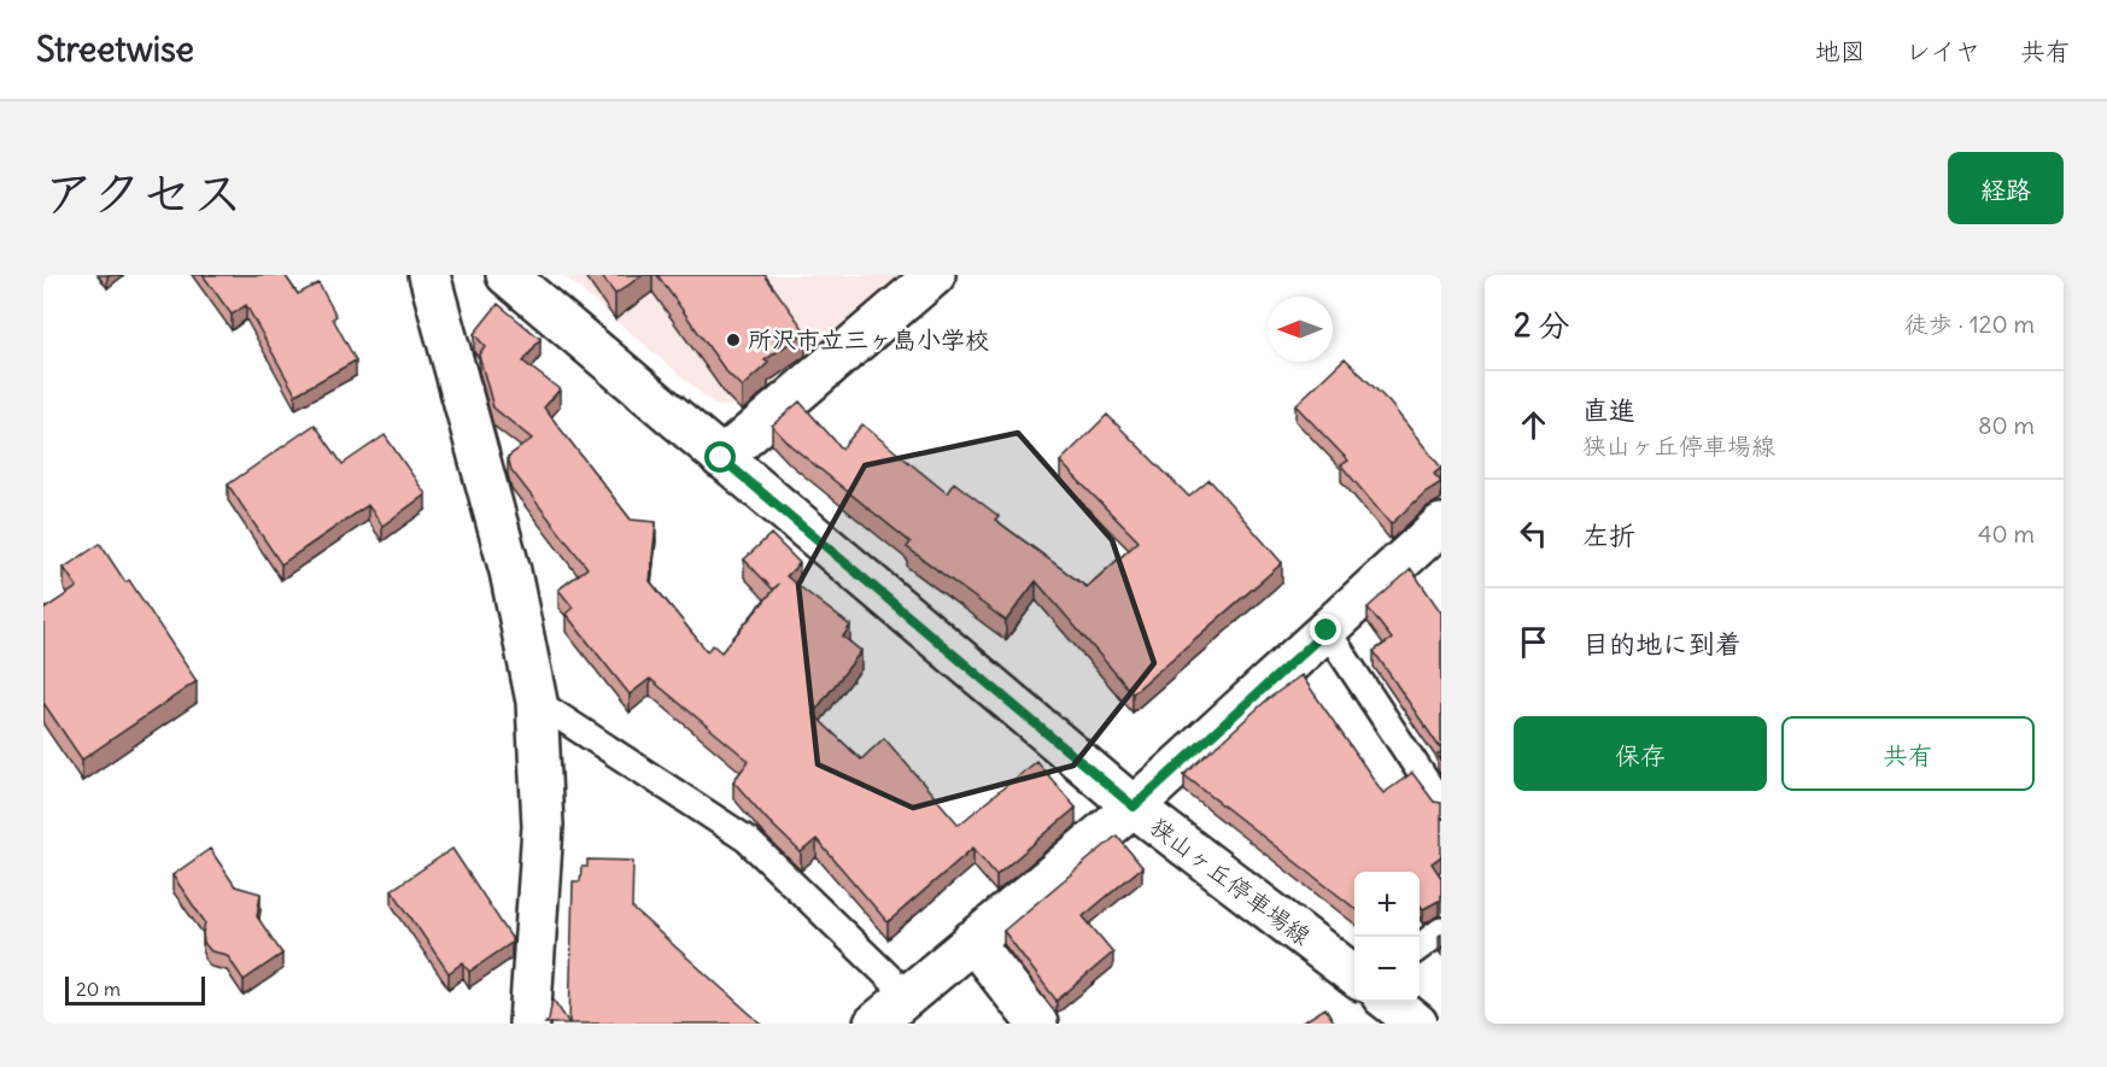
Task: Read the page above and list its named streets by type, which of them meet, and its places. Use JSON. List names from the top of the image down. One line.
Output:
{"streets":{"street":["狭山ヶ丘停車場線"]},"places":["所沢市立三ヶ島小学校"],"scale_bar":"20 m","north":"left","page":{"header":"Streetwise","nav":["地図","レイヤ","共有"],"title":"アクセス","buttons":["経路",["保存","共有"]],"heading":["2 分","徒歩 · 120 m"],"list":[["直進","狭山ヶ丘停車場線","80 m"],["左折","40 m"],"目的地に到着"],"map_buttons":["+","−"],"scale":"20 m"}}
